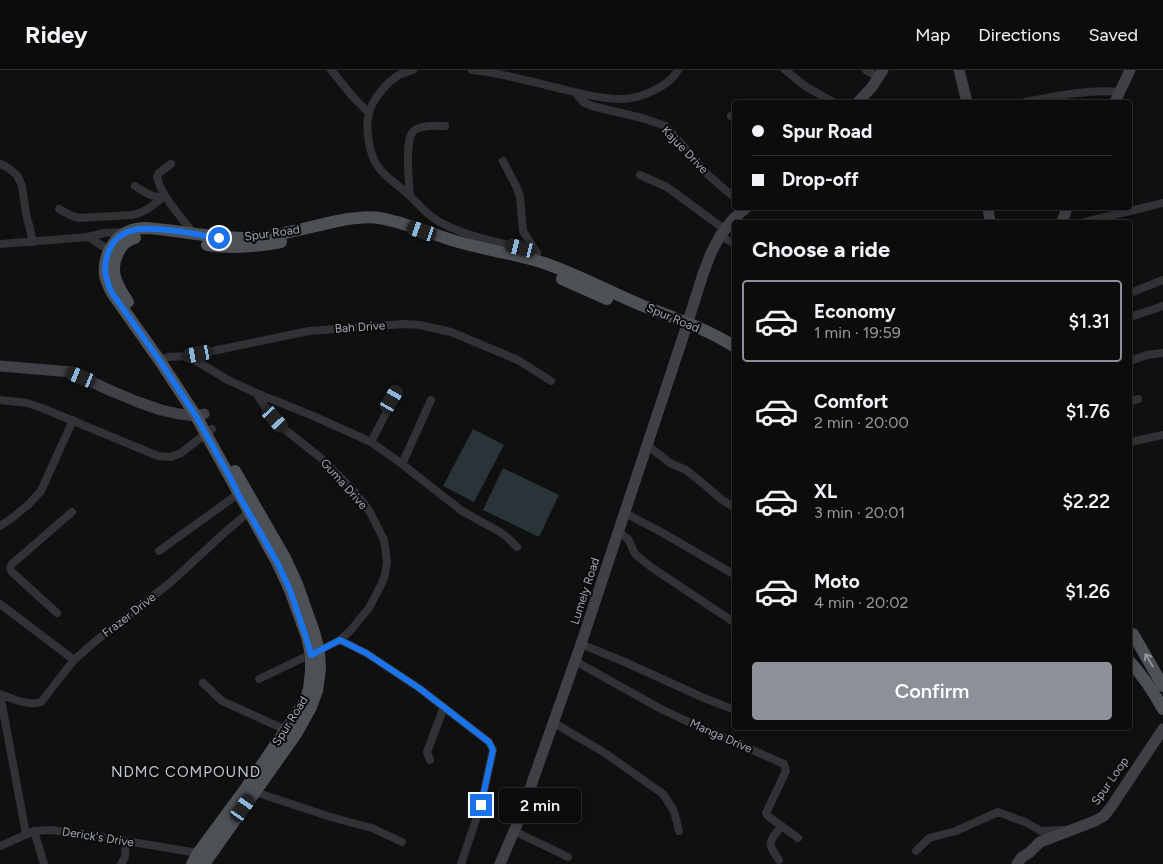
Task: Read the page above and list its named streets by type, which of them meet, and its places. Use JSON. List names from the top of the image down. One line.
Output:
{"streets":{"main road":["Spur Road"],"street":["Kajue Drive","Bah Drive","Guma Drive","Lumely Road","Frazer Drive","Manga Drive","Spur Loop","Derick's Drive"]},"crossings":[["Spur Road","Bah Drive"],["Spur Road","Guma Drive"],["Spur Road","Lumely Road"],["Spur Road","Frazer Drive"],["Spur Road","Derick's Drive"],["Lumely Road","Manga Drive"]],"districts":["NDMC COMPOUND"],"page":{"header":"Ridey","nav":["Map","Directions","Saved"],"banner":["Spur Road","Drop-off"],"heading":"Choose a ride","list":[{"name":"Economy","note":"1 min · 19:59","value":"$1.31"},{"name":"Comfort","note":"2 min · 20:00","value":"$1.76"},{"name":"XL","note":"3 min · 20:01","value":"$2.22"},{"name":"Moto","note":"4 min · 20:02","value":"$1.26"}],"buttons":"Confirm","bubble":"2 min"}}
